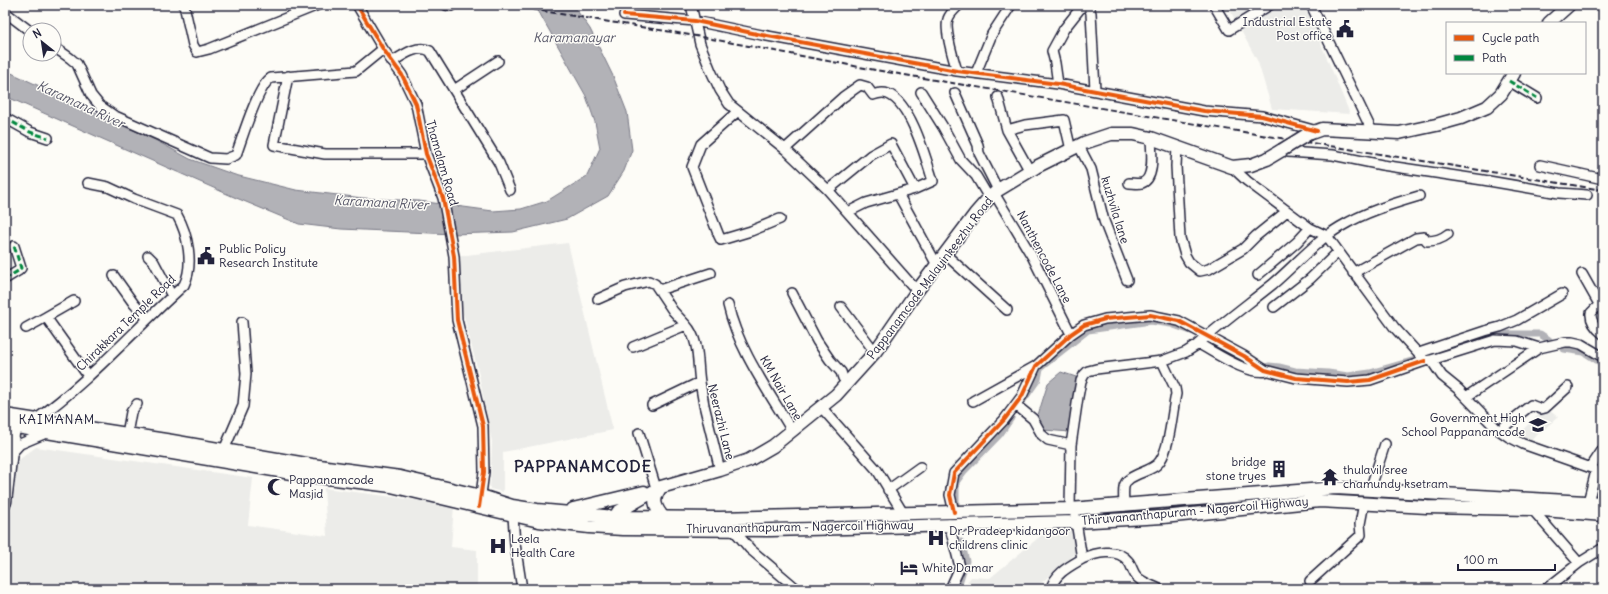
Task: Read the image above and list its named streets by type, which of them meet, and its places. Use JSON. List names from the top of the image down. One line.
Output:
{"streets":{"main road":["Pappanamcode Malayinkeezhu Road","Thiruvananthapuram - Nagercoil Highway"],"street":["Thamalam Road","kuzhvila lane","Nanthencode Lane","Chirakkara Temple Road","KM Nair Lane","Neerazhi Lane"]},"crossings":[["Thamalam Road","Thiruvananthapuram - Nagercoil Highway"],["kuzhvila lane","Pappanamcode Malayinkeezhu Road"],["Nanthencode Lane","Pappanamcode Malayinkeezhu Road"],["Pappanamcode Malayinkeezhu Road","KM Nair Lane"],["Pappanamcode Malayinkeezhu Road","Neerazhi Lane"],["Pappanamcode Malayinkeezhu Road","Thiruvananthapuram - Nagercoil Highway"],["Chirakkara Temple Road","Thiruvananthapuram - Nagercoil Highway"]],"districts":["KAIMANAM","PAPPANAMCODE"],"water":["Karamanayar","Karamana River"],"places":{"public building":["Industrial Estate Post office","Public Policy Research Institute"],"school or university":["Government High School Pappanamcode"],"building":["bridge stone tryes"],"temple":["thulavil sree chamundy ksetram"],"mosque":["Pappanamcode Masjid"],"hospital":["Dr. Pradeep kidangoor childrens clinic","Leela Health Care"],"hotel":["White Damar"]},"legend":["Cycle path","Path"],"scale_bar":"100 m","north":"top left"}
